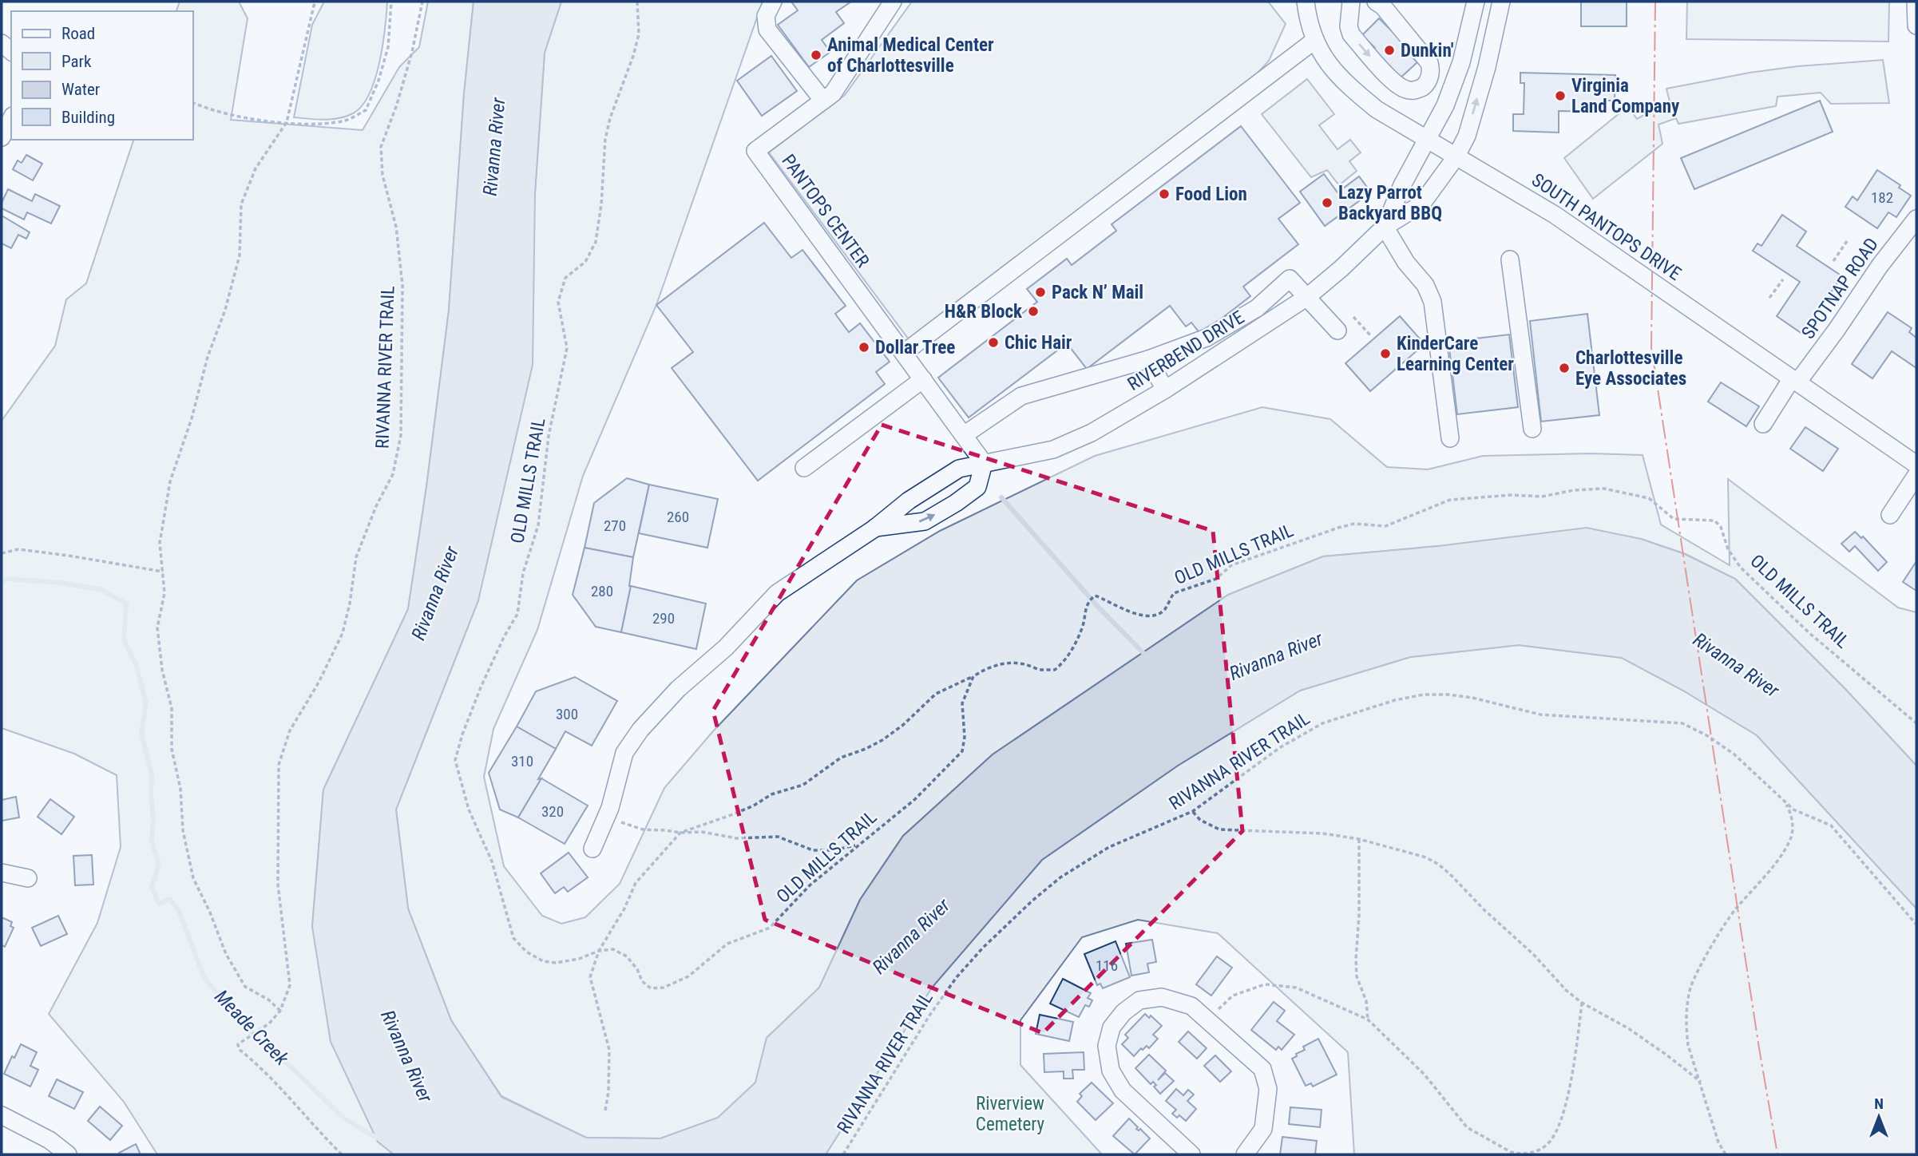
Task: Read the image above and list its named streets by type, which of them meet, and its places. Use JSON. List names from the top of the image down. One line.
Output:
{"streets":{"street":["PANTOPS CENTER","SOUTH PANTOPS DRIVE","SPOTNAP ROAD","RIVERBEND DRIVE"],"path":["RIVANNA RIVER TRAIL","OLD MILLS TRAIL"]},"crossings":[["PANTOPS CENTER","RIVERBEND DRIVE"],["SOUTH PANTOPS DRIVE","SPOTNAP ROAD"],["SOUTH PANTOPS DRIVE","RIVERBEND DRIVE"]],"water":["Rivanna River","Meade Creek"],"parks":["Riverview Cemetery"],"places":["Dunkin'","Animal Medical Center of Charlottesville","Virginia Land Company","Food Lion","Lazy Parrot Backyard BBQ","Pack N’ Mail","H&R Block","Chic Hair","Dollar Tree","KinderCare Learning Center","Charlottesville Eye Associates"],"house_numbers":["182","260","270","280","290","300","310","320","116"],"legend":["Road","Park","Water","Building"],"north":"top"}
